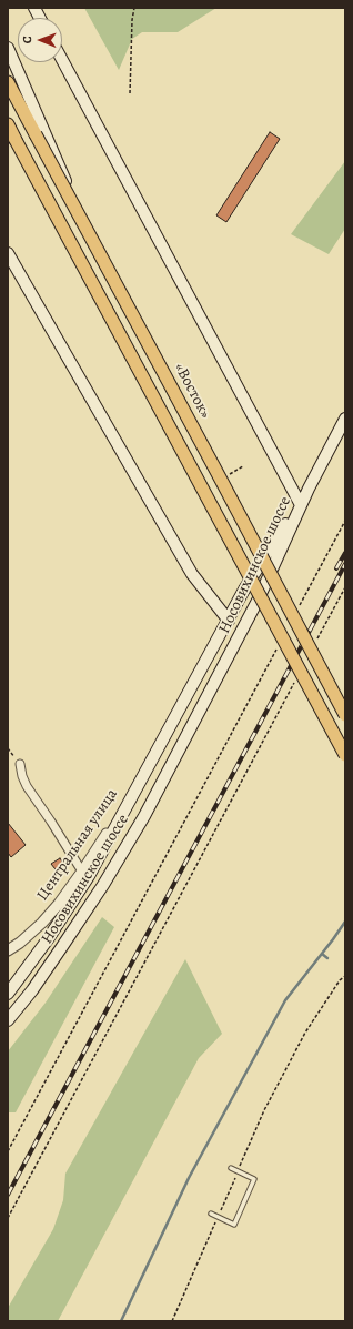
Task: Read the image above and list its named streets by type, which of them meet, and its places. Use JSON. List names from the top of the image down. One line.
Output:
{"streets":{"highway":["«Восток»"],"main road":["Носовихинское шоссе"],"street":["Центральная улица"]},"crossings":[["Носовихинское шоссе","Центральная улица"]],"north":"left"}
